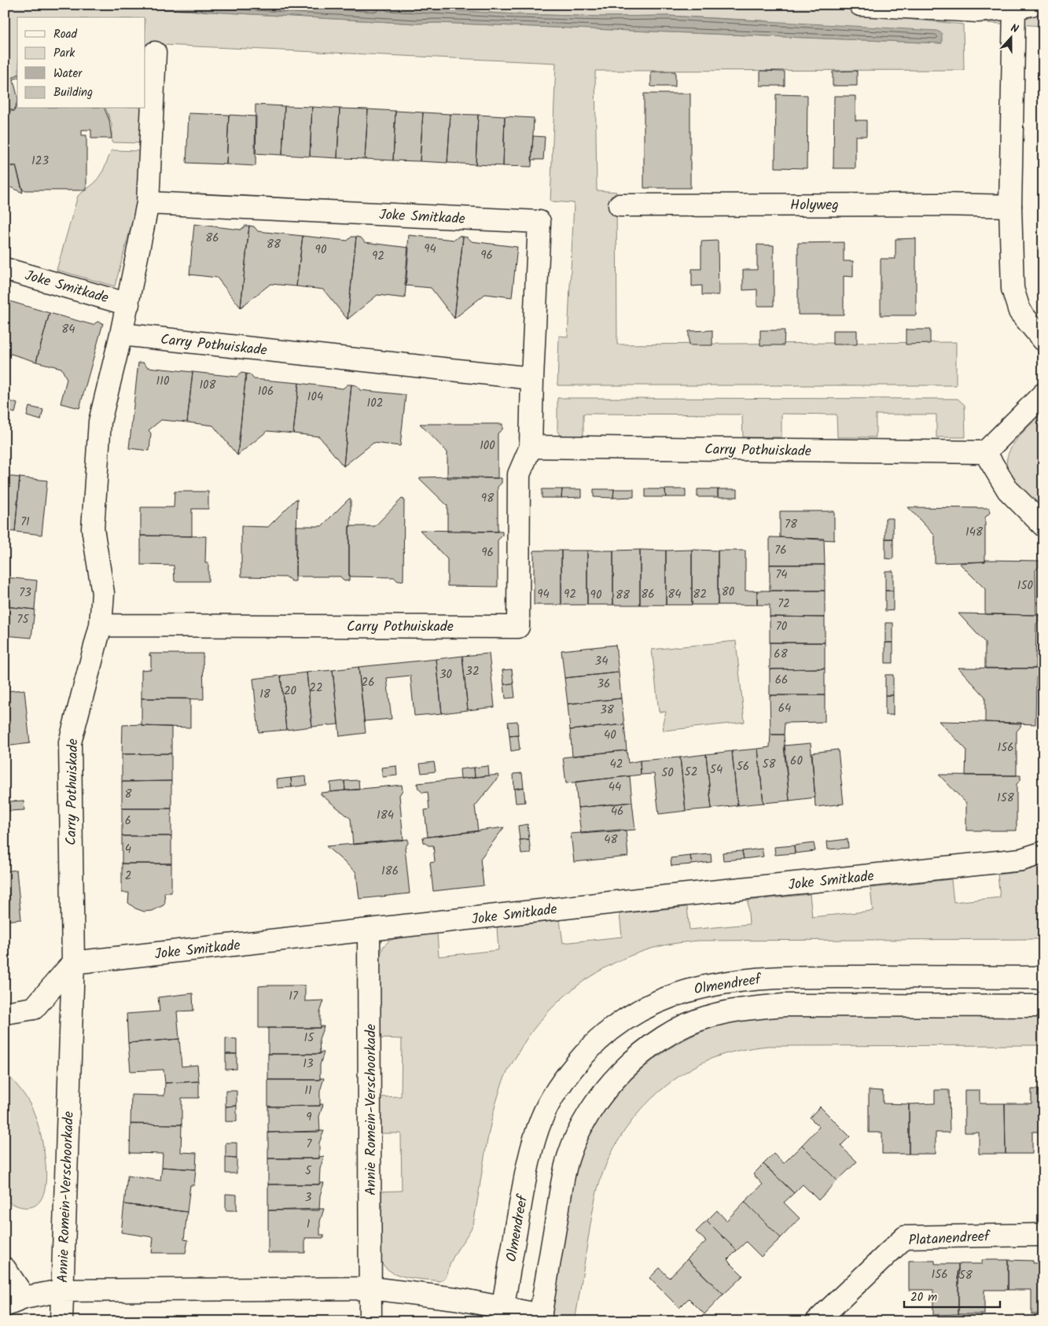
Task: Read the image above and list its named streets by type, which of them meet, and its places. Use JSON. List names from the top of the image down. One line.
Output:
{"streets":{"street":["Holyweg","Joke Smitkade","Carry Pothuiskade","Olmendreef","Annie Romein-Verschoorkade","Platanendreef"]},"crossings":[["Joke Smitkade","Carry Pothuiskade"],["Joke Smitkade","Annie Romein-Verschoorkade"],["Carry Pothuiskade","Annie Romein-Verschoorkade"],["Olmendreef","Annie Romein-Verschoorkade"]],"house_numbers":["123","86","88","94","90","96","92","84","110","108","106","104","102","100","98","71","78","148","76","96","74","150","80","73","94","92","86","84","82","90","88","72","75","70","68","34","32","30","66","26","36","22","20","18","64","38","40","156","60","42","58","56","54","52","50","44","8","158","46","184","6","48","4","186","2","17","15","13","11","9","7","5","3","1","156","158"],"legend":["Road","Park","Water","Building"],"scale_bar":"20 m","north":"top"}
